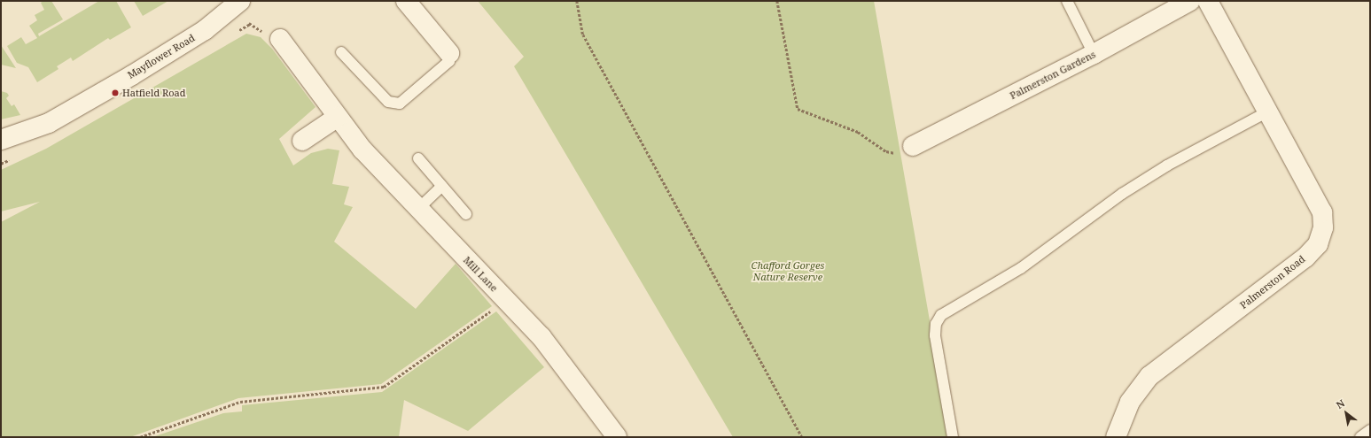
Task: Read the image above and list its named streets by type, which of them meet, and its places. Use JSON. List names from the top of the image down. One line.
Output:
{"streets":{"street":["Mayflower Road","Palmerston Gardens","Mill Lane","Palmerston Road"]},"parks":["Chafford Gorges Nature Reserve"],"places":["Hatfield Road"],"north":"top left"}
